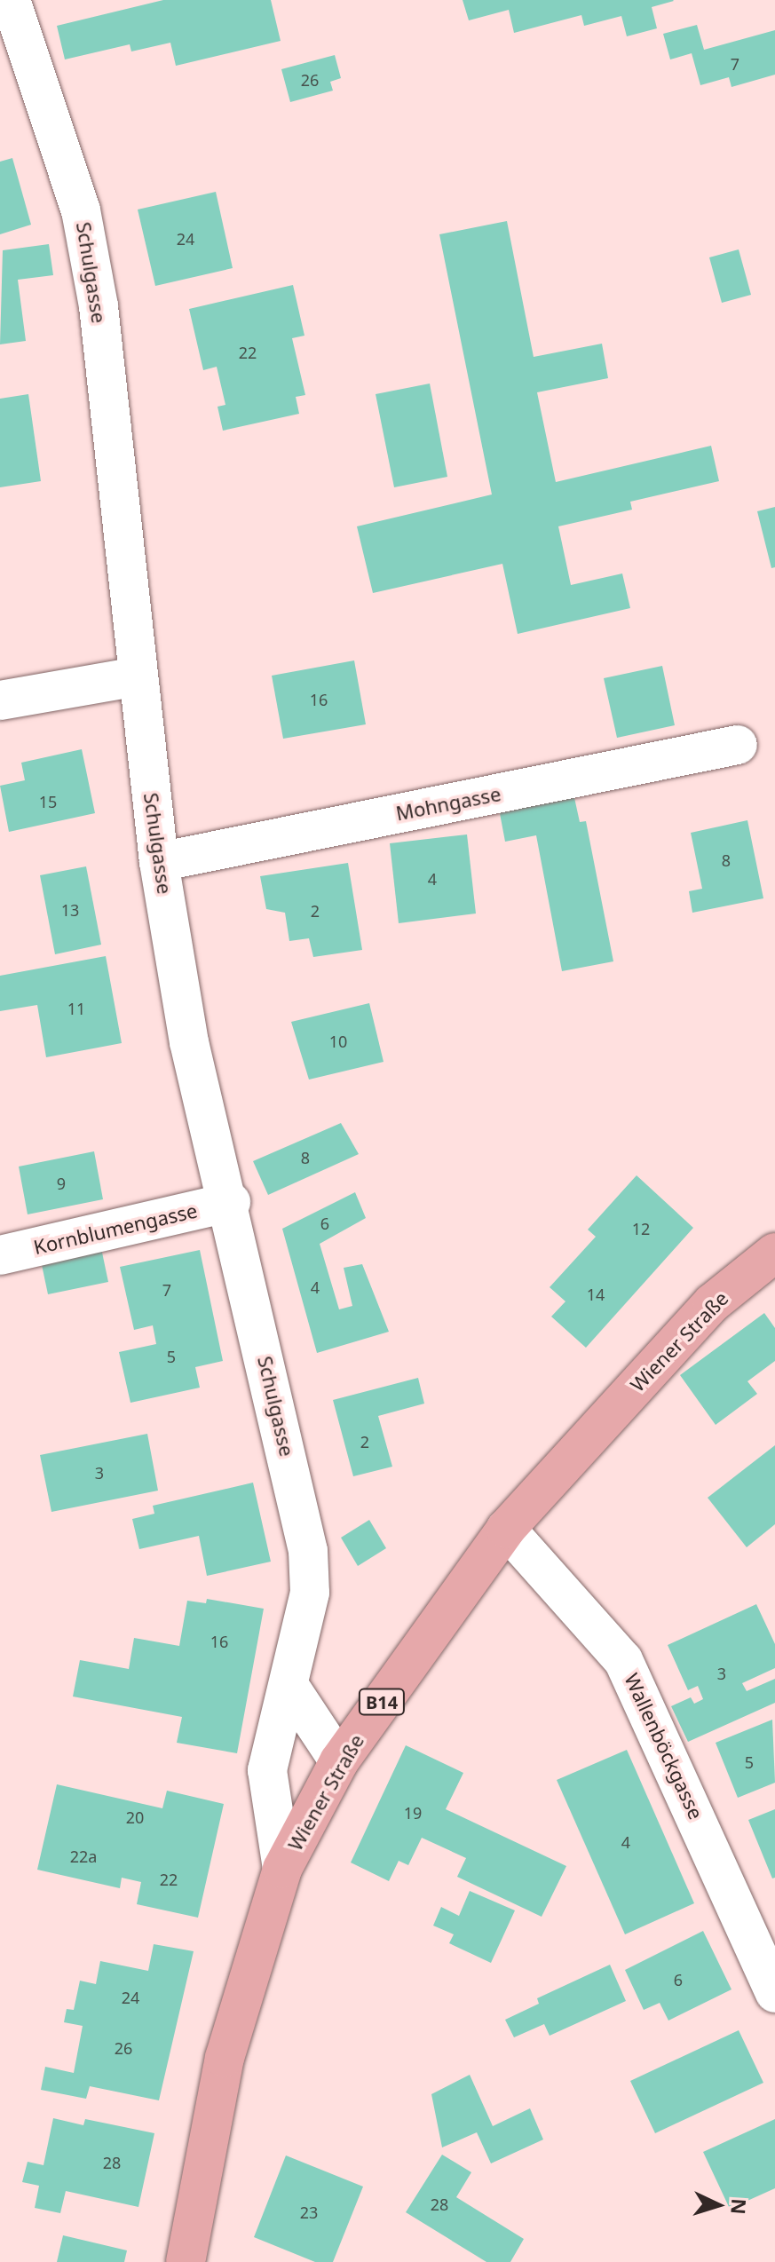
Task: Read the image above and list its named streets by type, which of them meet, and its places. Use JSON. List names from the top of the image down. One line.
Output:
{"streets":{"main road":["Wiener Straße","B14"],"street":["Schulgasse","Mohngasse","Kornblumengasse","Wallenböckgasse"]},"crossings":[["Schulgasse","Mohngasse"],["Schulgasse","Kornblumengasse"],["Schulgasse","Wiener Straße"],["Wiener Straße","Wallenböckgasse"]],"house_numbers":["7","26","24","22","16","15","8","4","13","2","11","10","8","9","6","12","4","7","14","5","2","3","16","3","5","19","20","4","22a","22","6","24","26","28","28","23"],"north":"right"}
